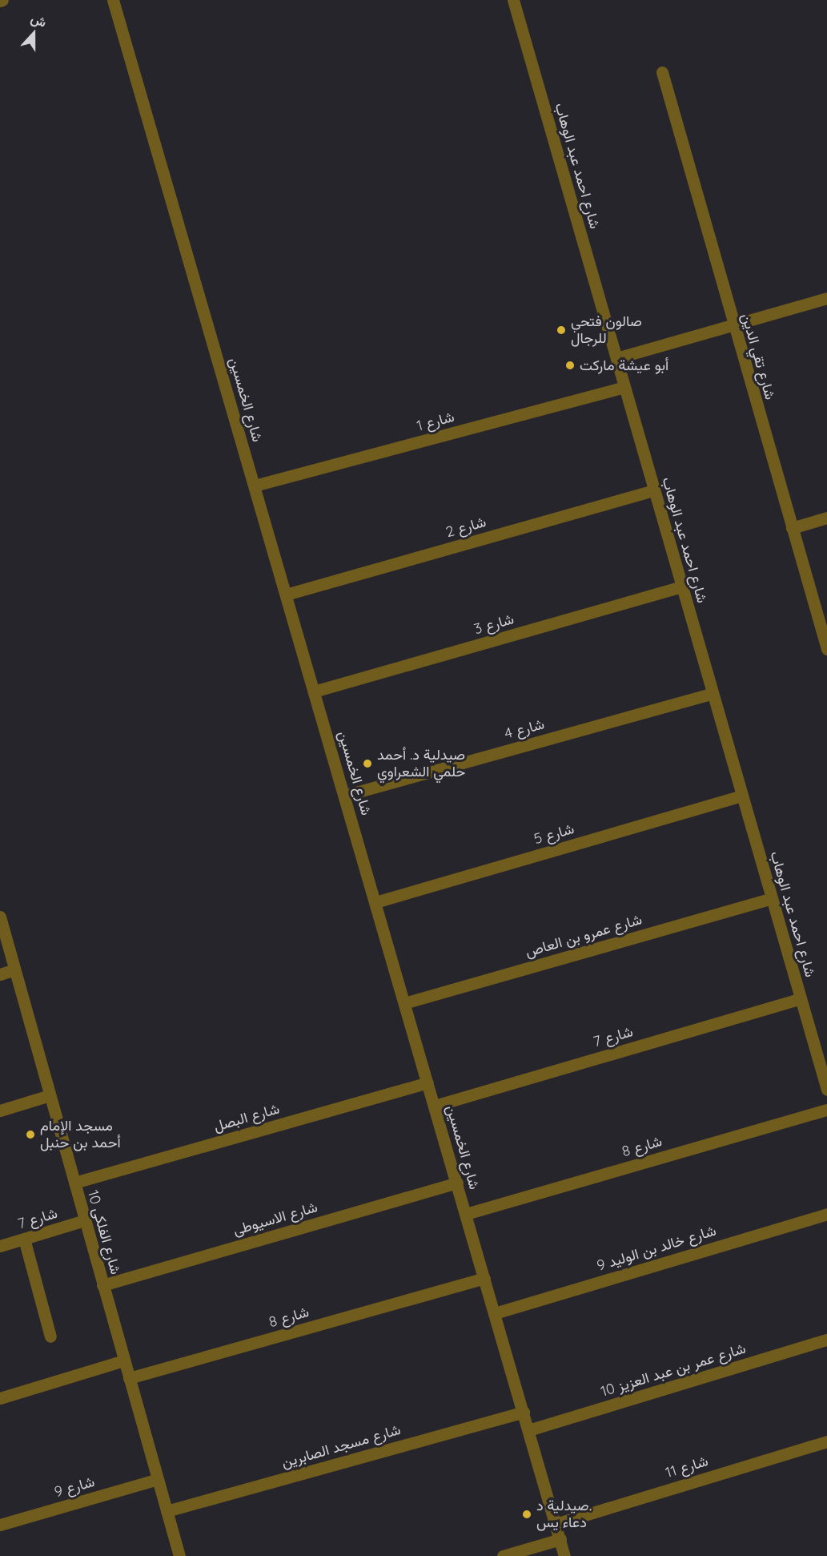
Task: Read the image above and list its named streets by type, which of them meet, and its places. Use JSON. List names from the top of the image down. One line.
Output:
{"streets":{"street":["شارع احمد عبد الوهاب","شارع تقي الدين","شارع الخمسين","شارع 1","شارع 2","شارع 3","شارع 4","شارع 5","شارع عمرو بن العاص","شارع 7","شارع البصل","شارع 8","شارع الاسيوطى","شارع الفلكى 10","شارع خالد بن الوليد 9","شارع عمر بن عبد العزيز 10","شارع مسجد الصابرين","شارع 11","شارع 9"]},"crossings":[["شارع احمد عبد الوهاب","شارع 1"],["شارع احمد عبد الوهاب","شارع 2"],["شارع احمد عبد الوهاب","شارع 3"],["شارع احمد عبد الوهاب","شارع 4"],["شارع احمد عبد الوهاب","شارع 5"],["شارع احمد عبد الوهاب","شارع عمرو بن العاص"],["شارع احمد عبد الوهاب","شارع 7"],["شارع الخمسين","شارع 1"],["شارع الخمسين","شارع 2"],["شارع الخمسين","شارع 3"],["شارع الخمسين","شارع 4"],["شارع الخمسين","شارع 5"],["شارع الخمسين","شارع عمرو بن العاص"],["شارع الخمسين","شارع 7"],["شارع الخمسين","شارع البصل"],["شارع الخمسين","شارع 8"],["شارع الخمسين","شارع الاسيوطى"],["شارع الخمسين","شارع خالد بن الوليد 9"],["شارع الخمسين","شارع عمر بن عبد العزيز 10"],["شارع الخمسين","شارع مسجد الصابرين"],["شارع الخمسين","شارع 11"],["شارع 7","شارع الفلكى 10"],["شارع البصل","شارع الفلكى 10"],["شارع 8","شارع الفلكى 10"],["شارع الاسيوطى","شارع الفلكى 10"],["شارع الفلكى 10","شارع مسجد الصابرين"],["شارع الفلكى 10","شارع 9"]],"places":["صالون فتحي للرجال","أبو عيشة ماركت","صيدلية د. أحمد حلمي الشعراوي","مسجد الإمام أحمد بن حنبل","صيدلية د. دعاء يس"],"north":"top"}
